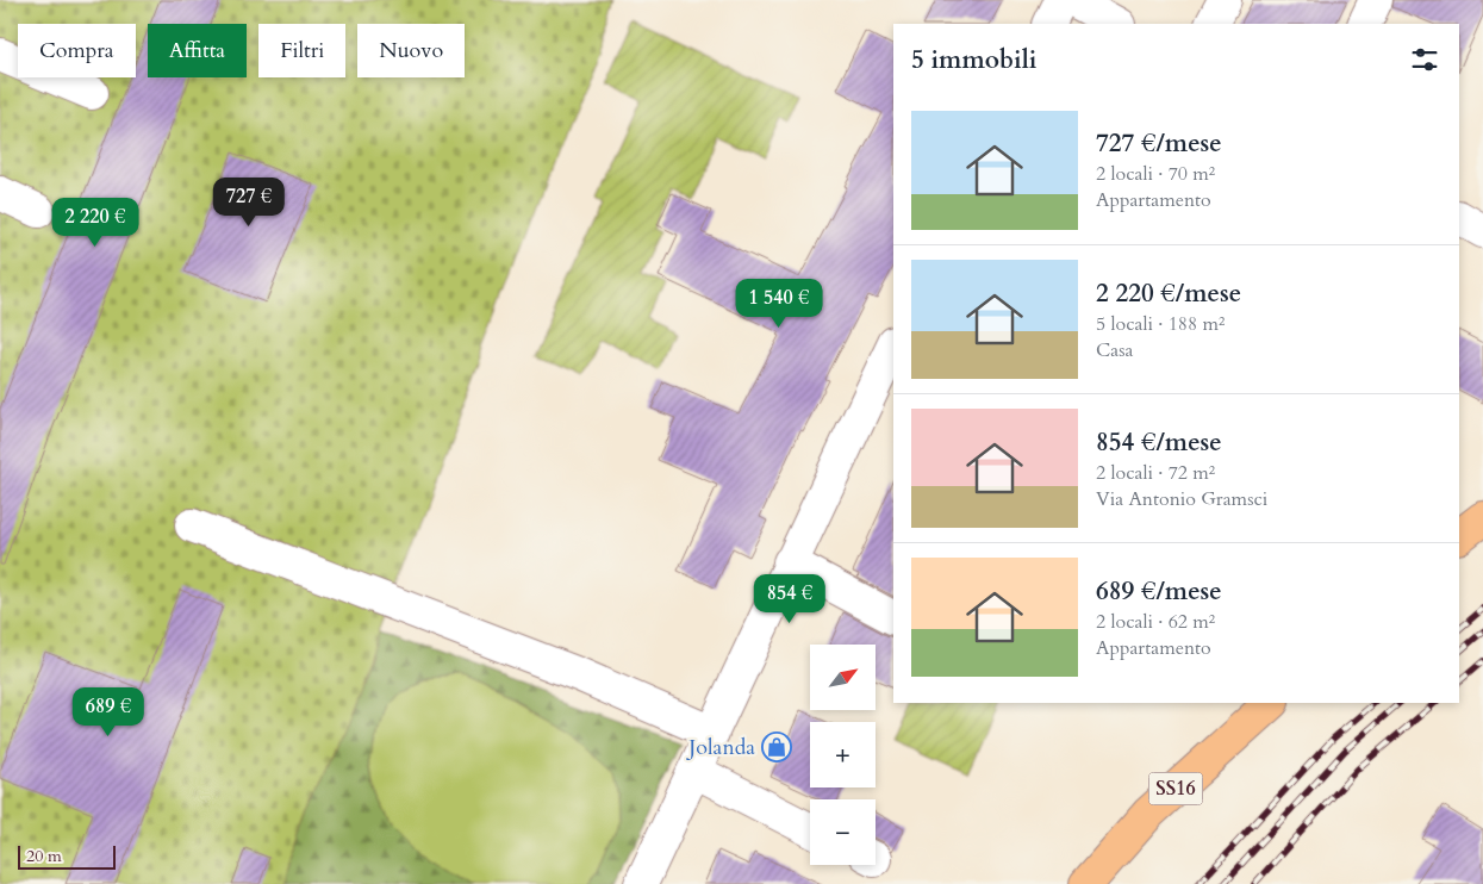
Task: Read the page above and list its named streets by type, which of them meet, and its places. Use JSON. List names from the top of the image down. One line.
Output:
{"streets":{"main road":["SS16"]},"places":{"shop":["Jolanda"]},"scale_bar":"20 m","north":"top right","page":{"chip":["Compra","Affitta","Filtri","Nuovo"],"heading":"5 immobili","list":[{"name":"727 €/mese","note":"2 locali · 70 m² · Appartamento"},{"name":"2 220 €/mese","note":"5 locali · 188 m² · Casa"},{"name":"854 €/mese","note":"2 locali · 72 m² · Via Antonio Gramsci"},{"name":"689 €/mese","note":"2 locali · 62 m² · Appartamento"}],"price":["727 €","2 220 €","1 540 €","854 €","689 €"],"map_buttons":["+","−"],"scale":"20 m"}}
